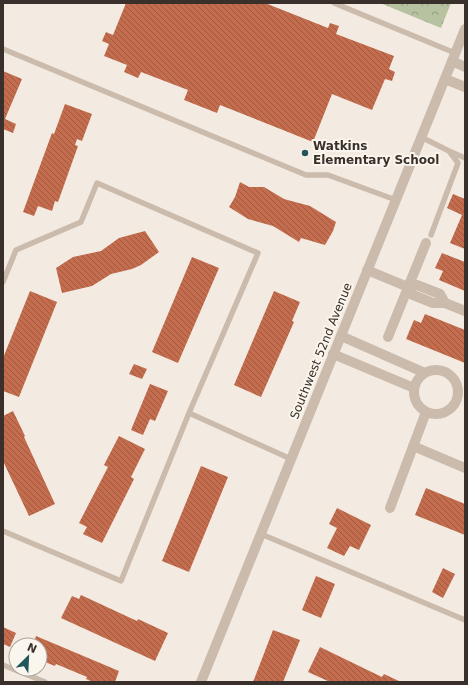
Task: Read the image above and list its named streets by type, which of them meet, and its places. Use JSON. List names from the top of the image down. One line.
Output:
{"streets":{"street":["Southwest 52nd Avenue"]},"places":["Watkins Elementary School"],"north":"top right"}
